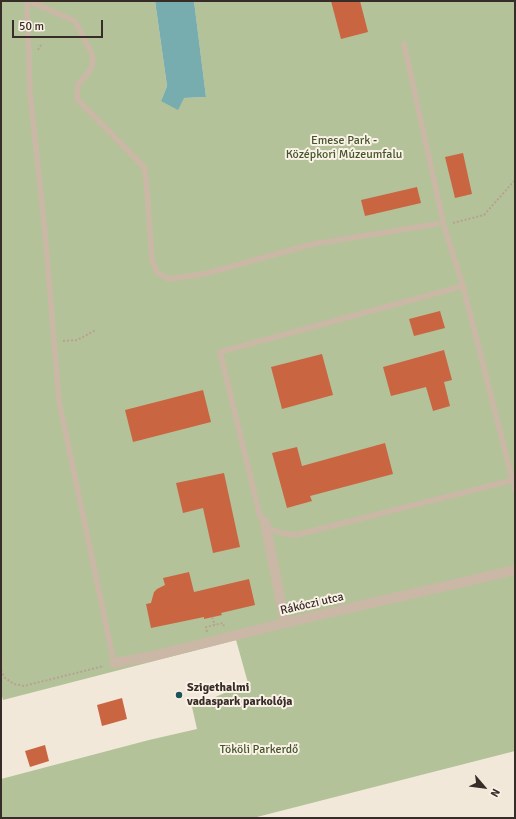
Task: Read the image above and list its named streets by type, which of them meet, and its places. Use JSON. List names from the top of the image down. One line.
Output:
{"streets":{"street":["Rákóczi utca"]},"parks":["Emese Park - Középkori Múzeumfalu","Tököli Parkerdő"],"places":["Szigethalmi vadaspark parkolója"],"scale_bar":"50 m","north":"bottom right"}
